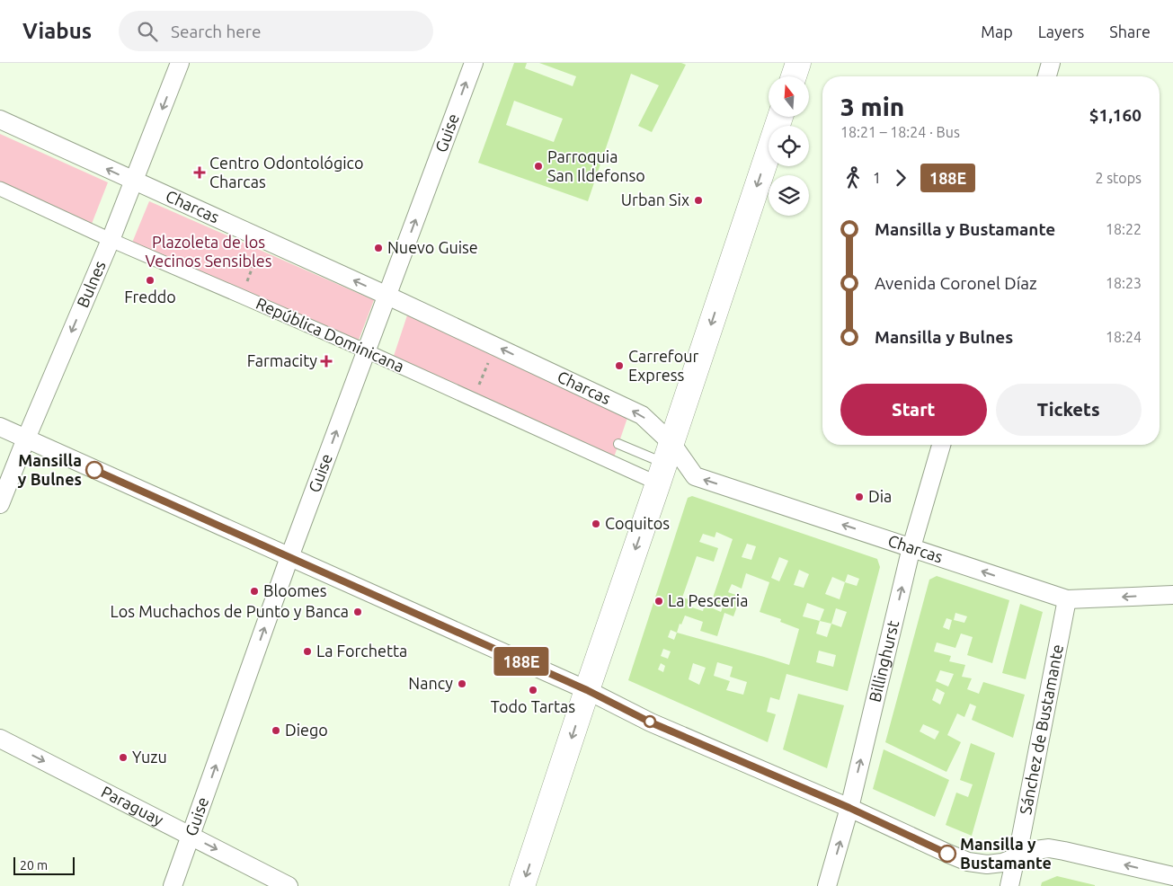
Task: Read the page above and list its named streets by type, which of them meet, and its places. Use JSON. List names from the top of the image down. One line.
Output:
{"streets":{"street":["Guise","Charcas","Bulnes","República Dominicana","Billinghurst","Sánchez de Bustamante","Paraguay"]},"crossings":[["Guise","Charcas"],["Guise","República Dominicana"],["Guise","Paraguay"],["Charcas","Bulnes"],["Charcas","República Dominicana"],["Charcas","Billinghurst"],["Charcas","Sánchez de Bustamante"],["Bulnes","República Dominicana"]],"one_way":["Guise","Charcas","Bulnes","Billinghurst","Paraguay"],"parks":["Plazoleta de los Vecinos Sensibles"],"places":{"other":["Parroquia San Ildefonso","Urban Six","Nuevo Guise","Freddo","Carrefour Express","Mansilla y Bulnes","Dia","Coquitos","Bloomes","La Pesceria","Los Muchachos de Punto y Banca","La Forchetta","Nancy","Todo Tartas","Diego","Yuzu","Mansilla y Bustamante"],"health":["Centro Odontológico Charcas","Farmacity"]},"lines":["bus line 188E"],"scale_bar":"20 m","north":"top","page":{"header":"Viabus","search":"Search here","nav":["Map","Layers","Share"],"on_map":"188E","heading":["3 min","18:21 – 18:24 · Bus","$1,160"],"legs":["1","188E","2 stops"],"list":[{"name":"Mansilla y Bustamante","value":"18:22"},{"name":"Avenida Coronel Díaz","value":"18:23"},{"name":"Mansilla y Bulnes","value":"18:24"}],"buttons":["Start","Tickets"],"scale":"20 m"}}
